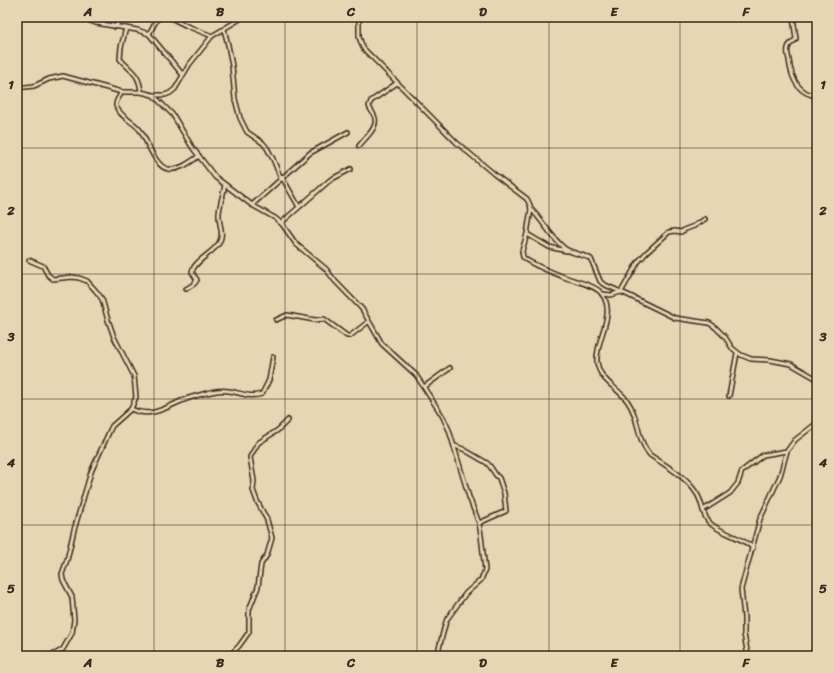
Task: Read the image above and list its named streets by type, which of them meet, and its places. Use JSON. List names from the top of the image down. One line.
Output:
{"grid":{"columns":["A","B","C","D","E","F"],"rows":["1","2","3","4","5"]}}
